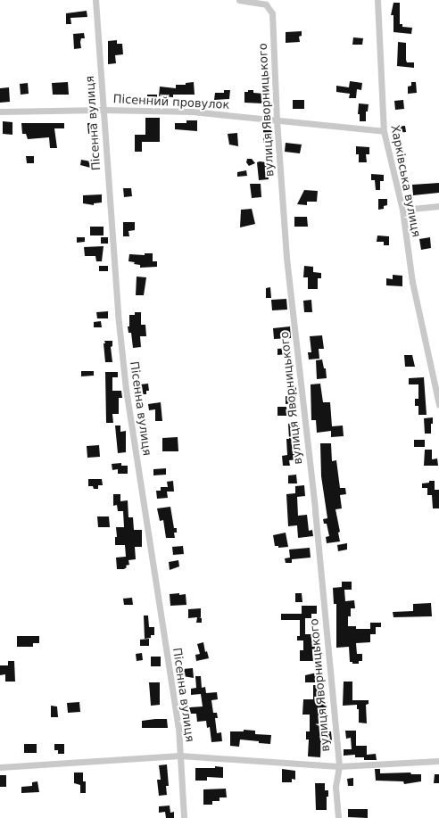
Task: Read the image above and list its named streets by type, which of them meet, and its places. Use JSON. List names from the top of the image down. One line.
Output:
{"streets":{"street":["Пісенний провулок","вулиця Яворницького","Пісенна вулиця","Харківська вулиця"]},"crossings":[["Пісенний провулок","вулиця Яворницького"],["Пісенний провулок","Пісенна вулиця"],["Пісенний провулок","Харківська вулиця"]]}
